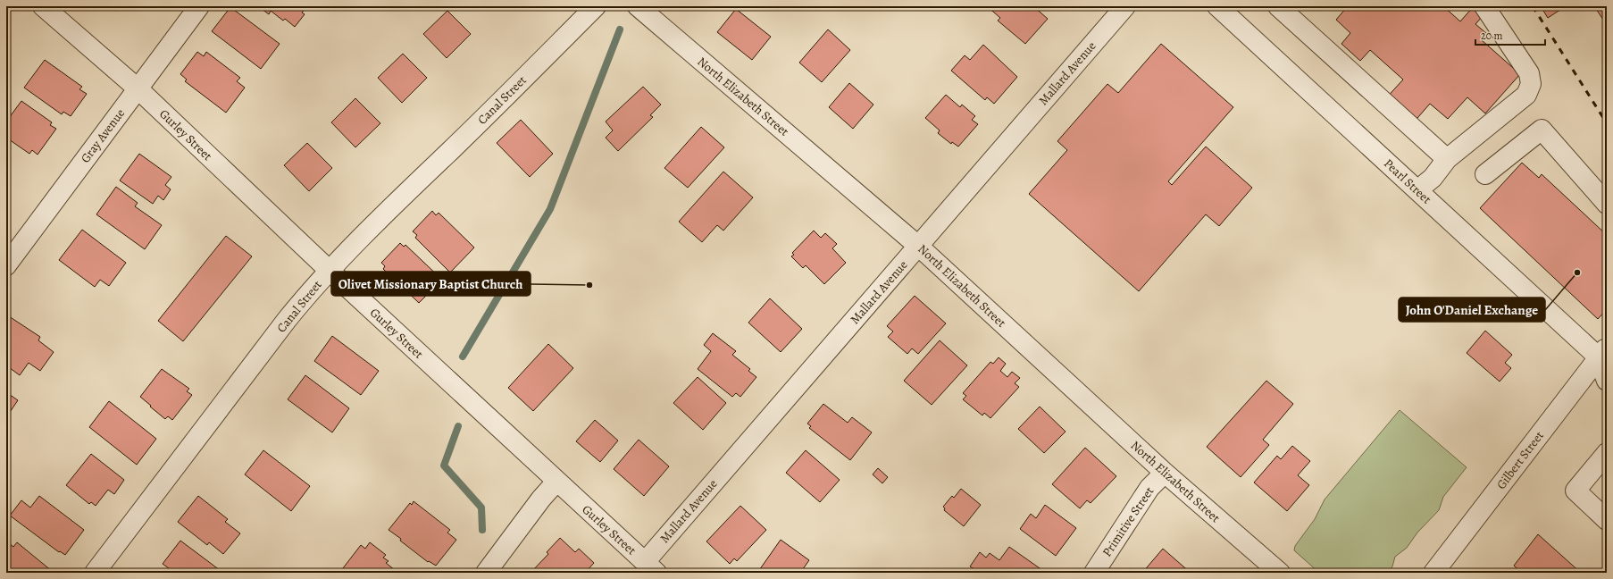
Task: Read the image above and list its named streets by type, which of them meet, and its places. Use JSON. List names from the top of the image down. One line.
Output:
{"streets":{"street":["Mallard Avenue","North Elizabeth Street","Canal Street","Gurley Street","Gray Avenue","Pearl Street","Gilbert Street","Primitive Street"]},"crossings":[["Mallard Avenue","North Elizabeth Street"],["Mallard Avenue","Gurley Street"],["North Elizabeth Street","Primitive Street"],["Canal Street","Gurley Street"],["Gurley Street","Gray Avenue"],["Pearl Street","Gilbert Street"]],"places":["John O'Daniel Exchange","Olivet Missionary Baptist Church"],"scale_bar":"20 m"}
